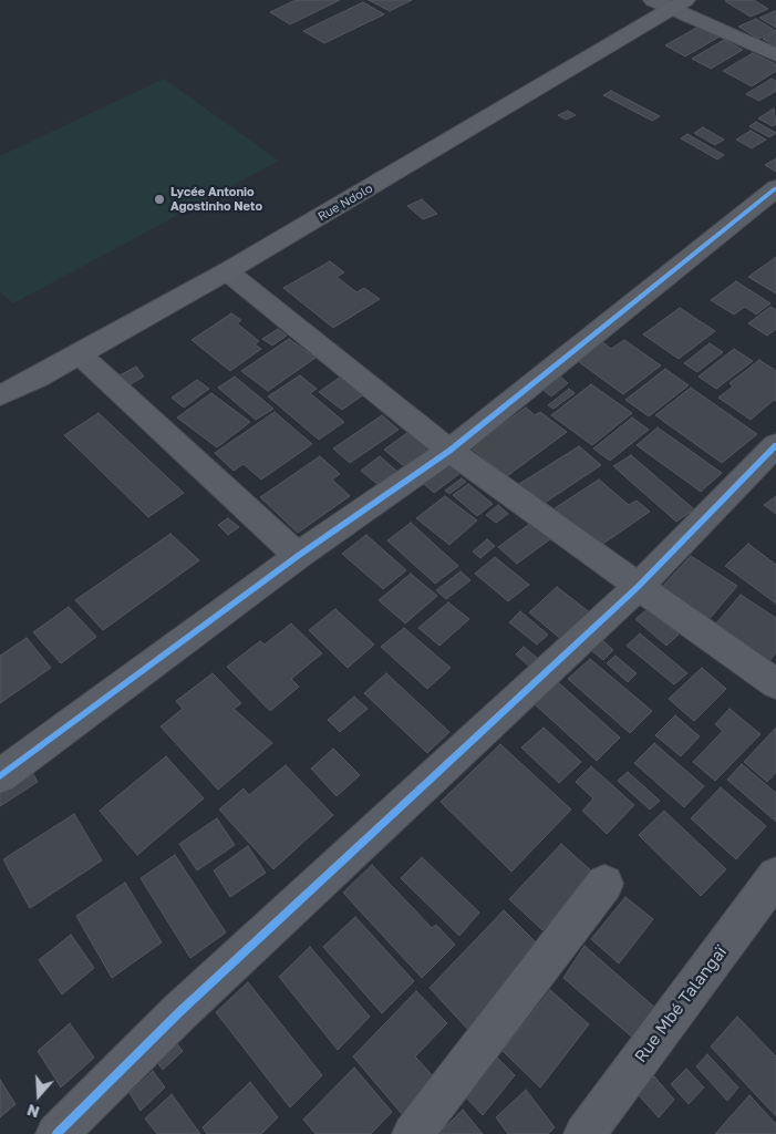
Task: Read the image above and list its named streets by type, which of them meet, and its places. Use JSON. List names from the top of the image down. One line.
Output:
{"streets":{"main road":["Rue Ndolo"],"street":["Rue Mbé Talangaï"]},"places":["Lycée Antonio Agostinho Neto"],"north":"bottom"}
